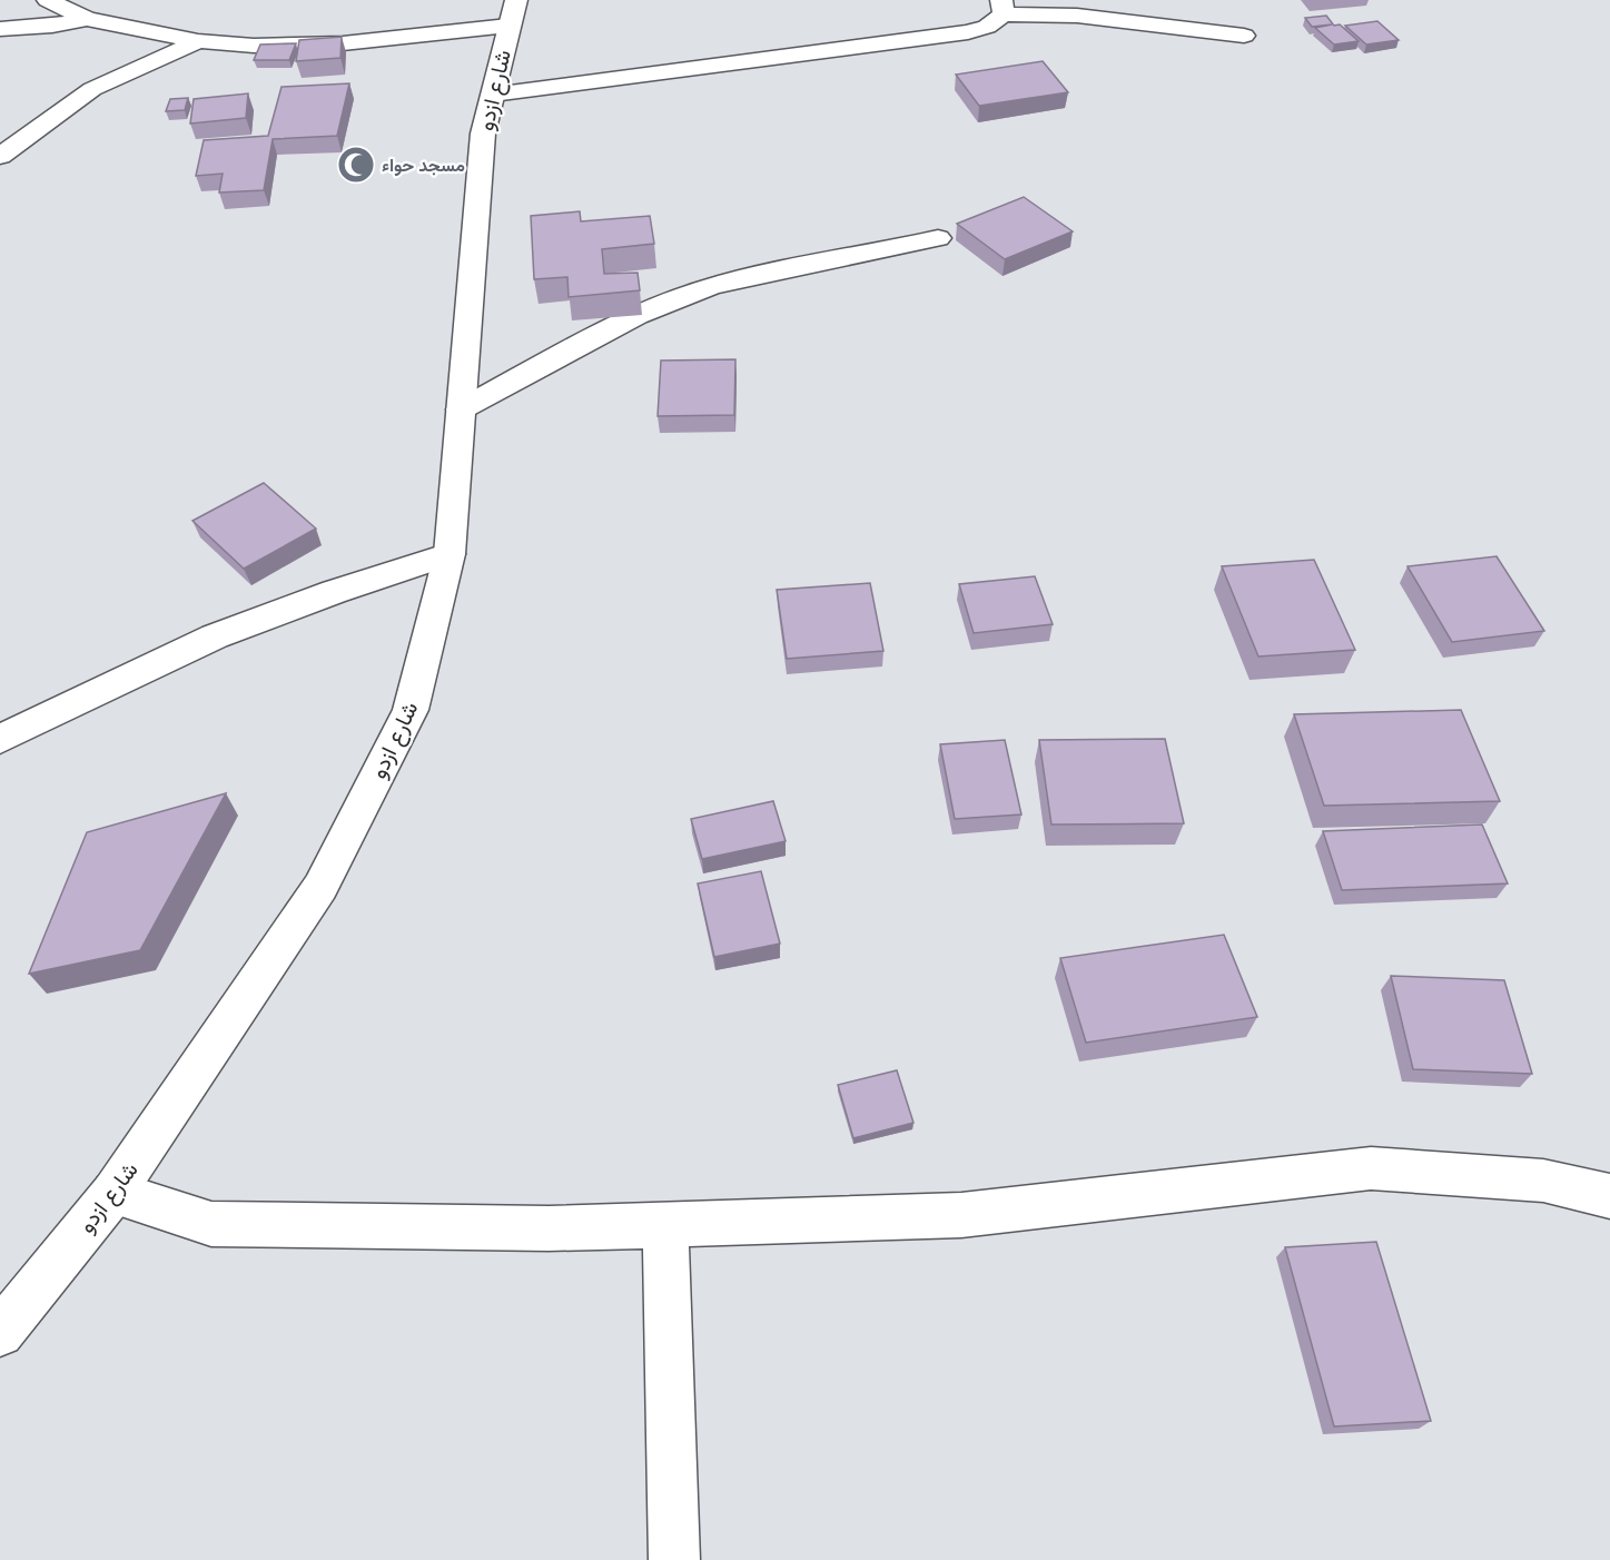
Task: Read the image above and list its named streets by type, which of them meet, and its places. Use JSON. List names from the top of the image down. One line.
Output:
{"streets":{"street":["شارع ازدو"]},"places":{"mosque":["مسجد حواء"]}}
